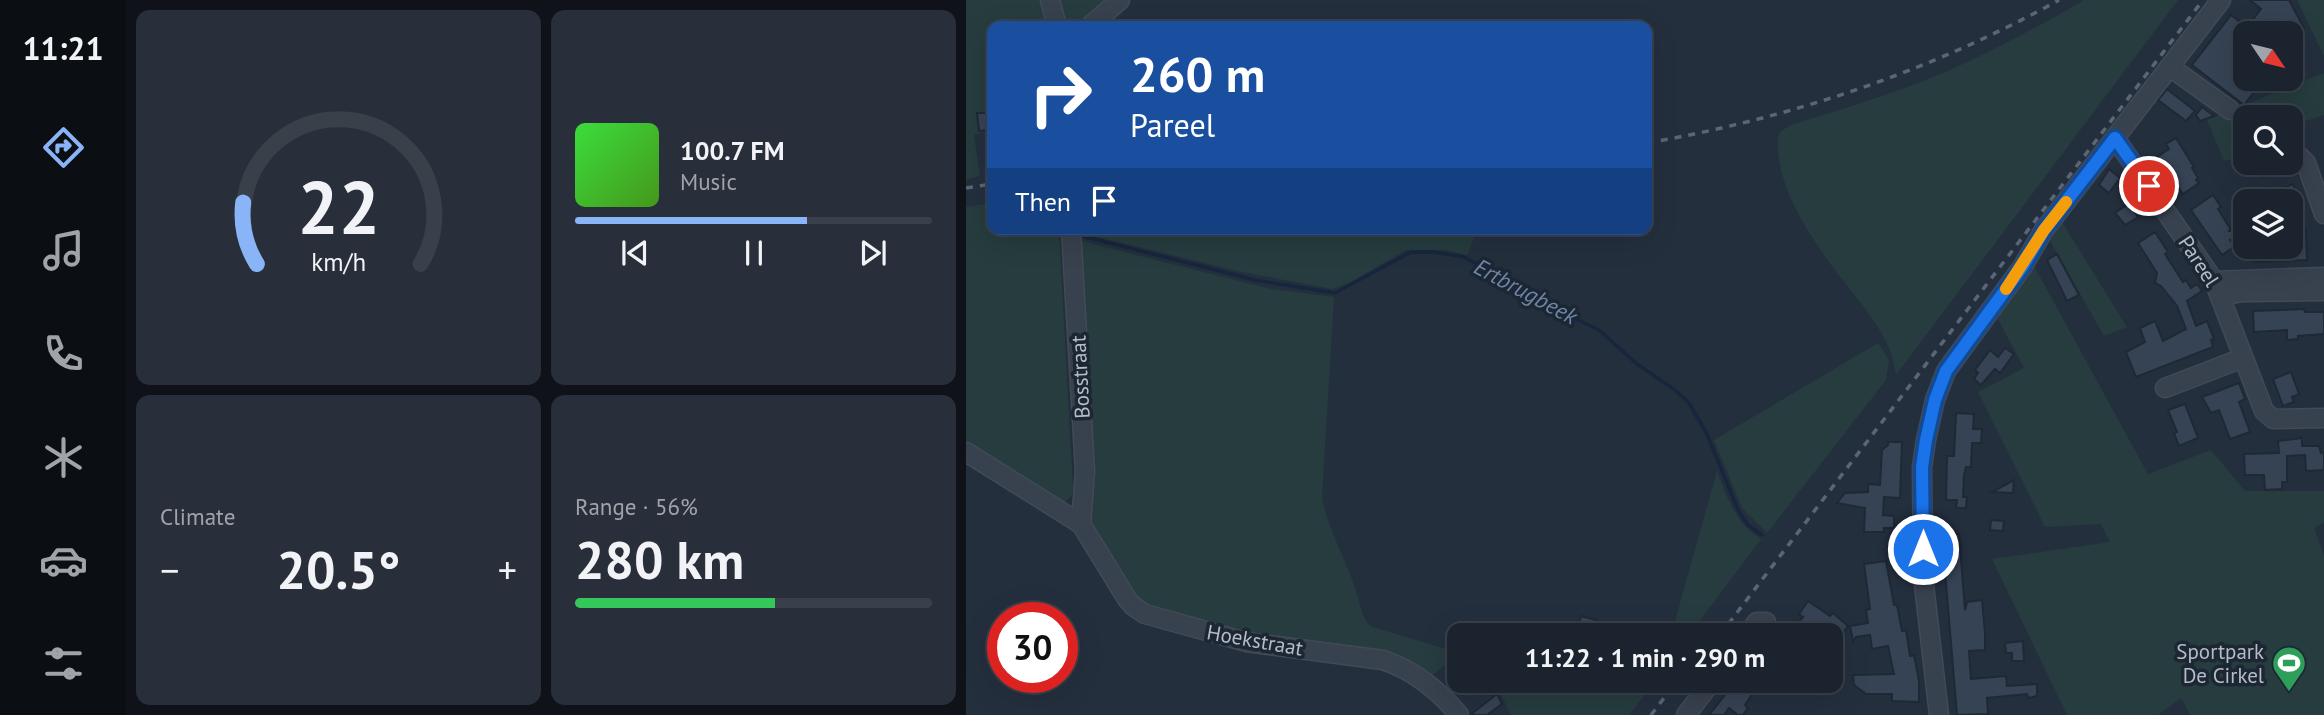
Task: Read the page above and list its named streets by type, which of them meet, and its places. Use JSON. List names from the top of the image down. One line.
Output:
{"streets":{"street":["Pareel","Bosstraat","Hoekstraat"]},"crossings":[["Bosstraat","Hoekstraat"]],"water":["Ertbrugbeek"],"places":{"sports":["Sportpark De Cirkel"]},"north":"bottom right","page":{"tabs":"11:21","turn":["260 m","Pareel"],"song":["100.7 FM","Music"],"then":"Then","tile":["Climate",["Range · 56%","280 km"]],"heat":["−","20.5°","+"],"limit":"30","trip":"11:22 · 1 min · 290 m","gauge":["22","km/h"]}}
